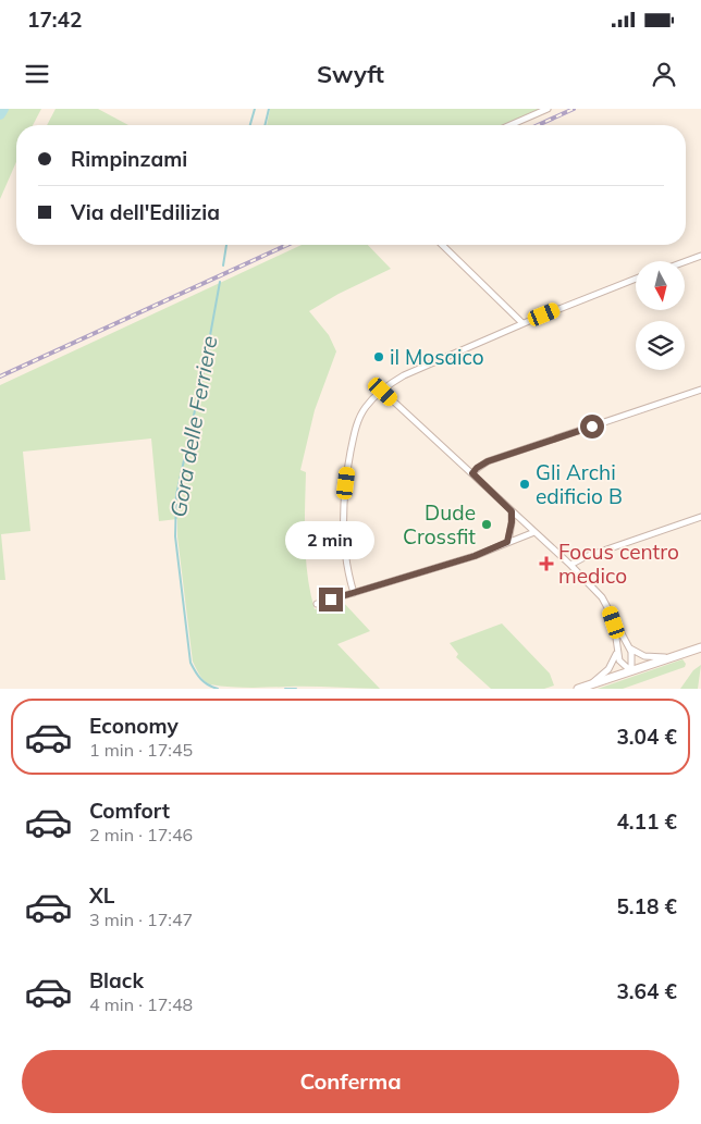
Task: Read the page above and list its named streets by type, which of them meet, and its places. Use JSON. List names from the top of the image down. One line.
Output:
{"water":["Gora delle Ferriere"],"places":{"other":["il Mosaico","Gli Archi edificio B","Dude Crossfit"],"health":["Focus centro medico"]},"north":"bottom","page":{"status":"17:42","header":"Swyft","banner":["Rimpinzami","Via dell'Edilizia"],"bubble":"2 min","list":[{"name":"Economy","note":"1 min · 17:45","value":"3.04 €"},{"name":"Comfort","note":"2 min · 17:46","value":"4.11 €"},{"name":"XL","note":"3 min · 17:47","value":"5.18 €"},{"name":"Black","note":"4 min · 17:48","value":"3.64 €"}],"buttons":"Conferma"}}
